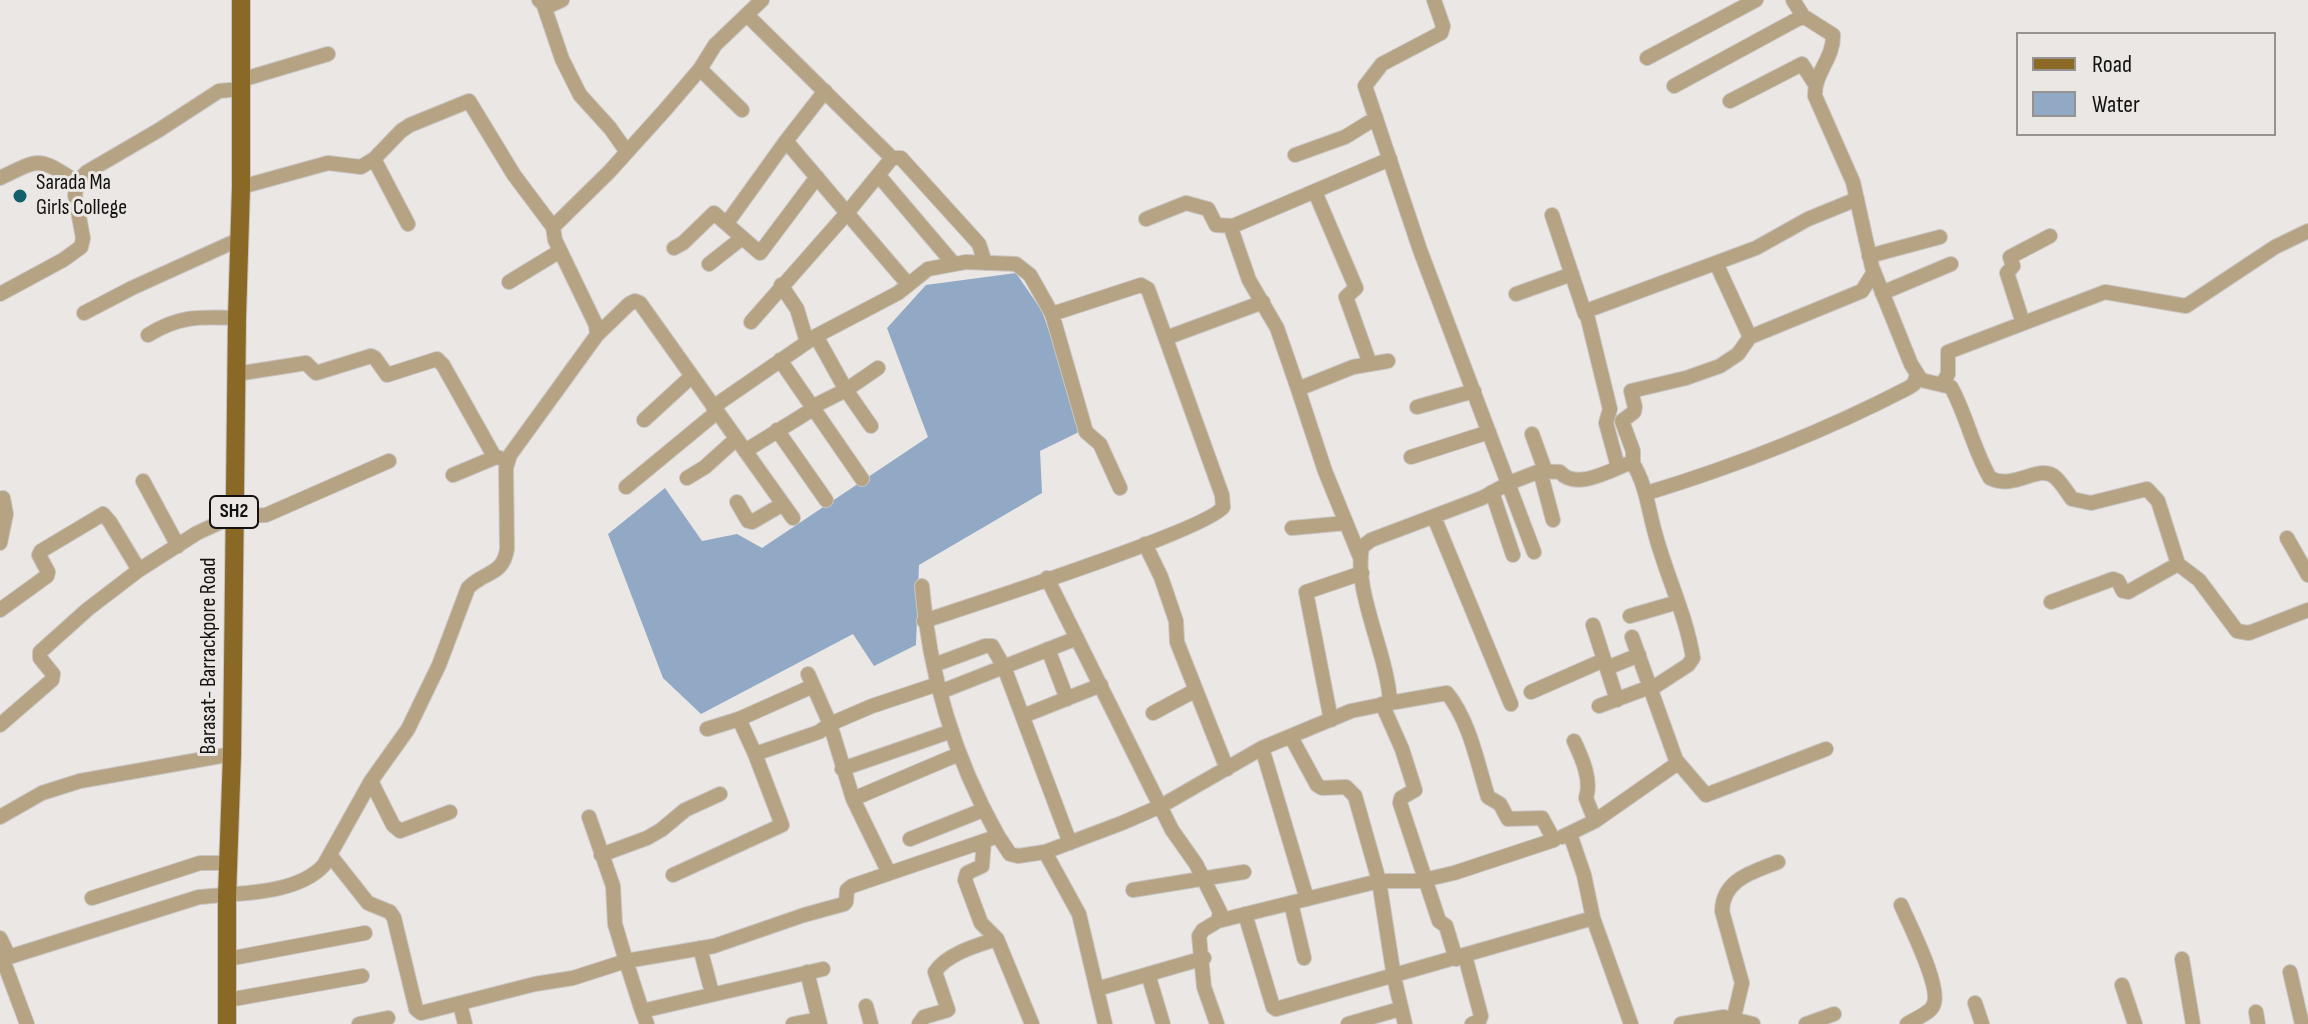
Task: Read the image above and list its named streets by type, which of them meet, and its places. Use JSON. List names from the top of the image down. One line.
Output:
{"streets":{"main road":["SH2","Barasat- Barrackpore Road"]},"places":["Sarada Ma Girls College"],"legend":["Road","Water"]}
